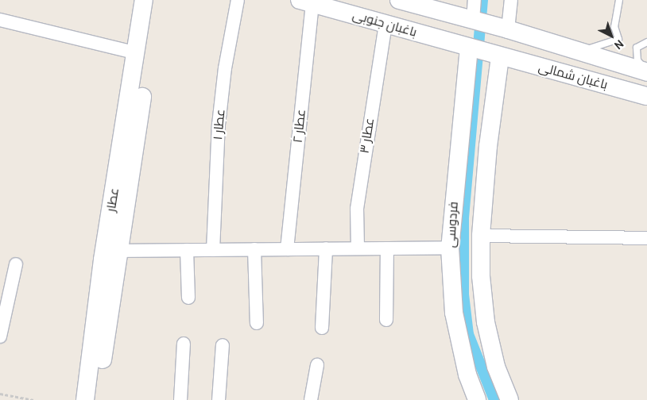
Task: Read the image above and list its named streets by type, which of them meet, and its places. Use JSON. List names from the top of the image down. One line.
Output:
{"streets":{"street":["باغبان جنوبی","باغبان شمالی","عطار ۱","عطار ۲","عطار ۳","عطار","فردوسی"]},"crossings":[["باغبان جنوبی","باغبان شمالی"],["باغبان جنوبی","عطار ۲"],["باغبان جنوبی","عطار ۳"],["باغبان جنوبی","فردوسی"]],"north":"bottom right"}
